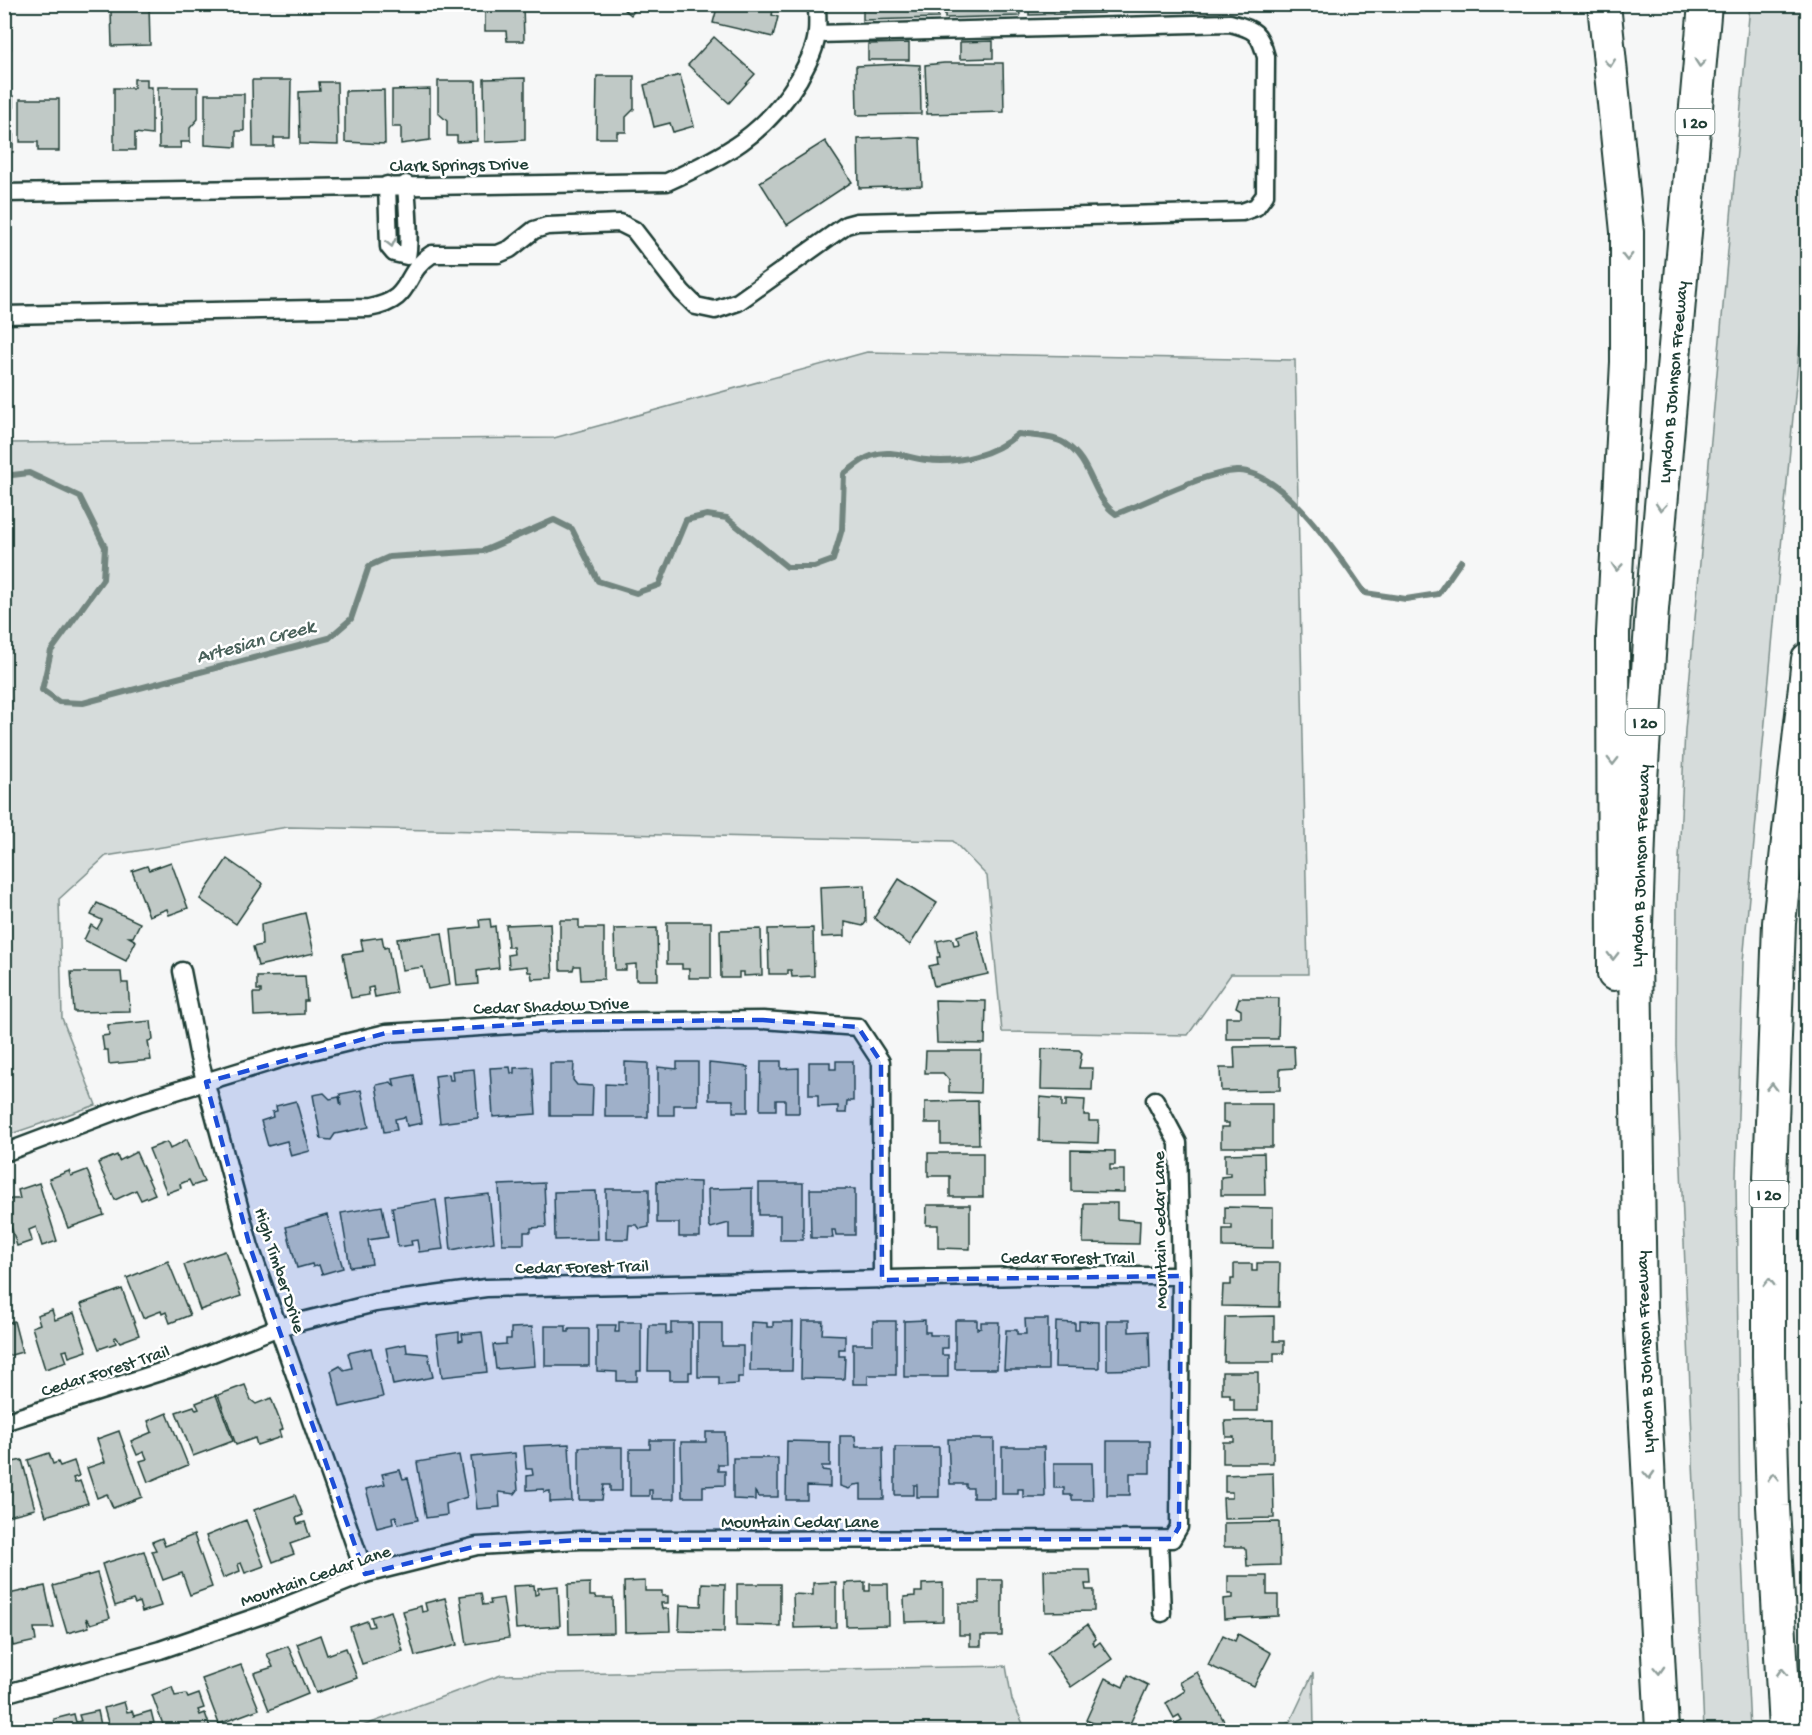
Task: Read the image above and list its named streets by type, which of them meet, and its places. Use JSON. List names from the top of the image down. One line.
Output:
{"streets":{"highway":["I 20","Lyndon B Johnson Freeway"],"street":["Clark Springs Drive","Cedar Shadow Drive","Mountain Cedar Lane","Cedar Forest Trail","High Timber Drive"]},"crossings":[["Cedar Shadow Drive","Cedar Forest Trail"],["Cedar Shadow Drive","High Timber Drive"],["Mountain Cedar Lane","Cedar Forest Trail"],["Mountain Cedar Lane","High Timber Drive"],["Cedar Forest Trail","High Timber Drive"]],"water":["Artesian Creek"]}
